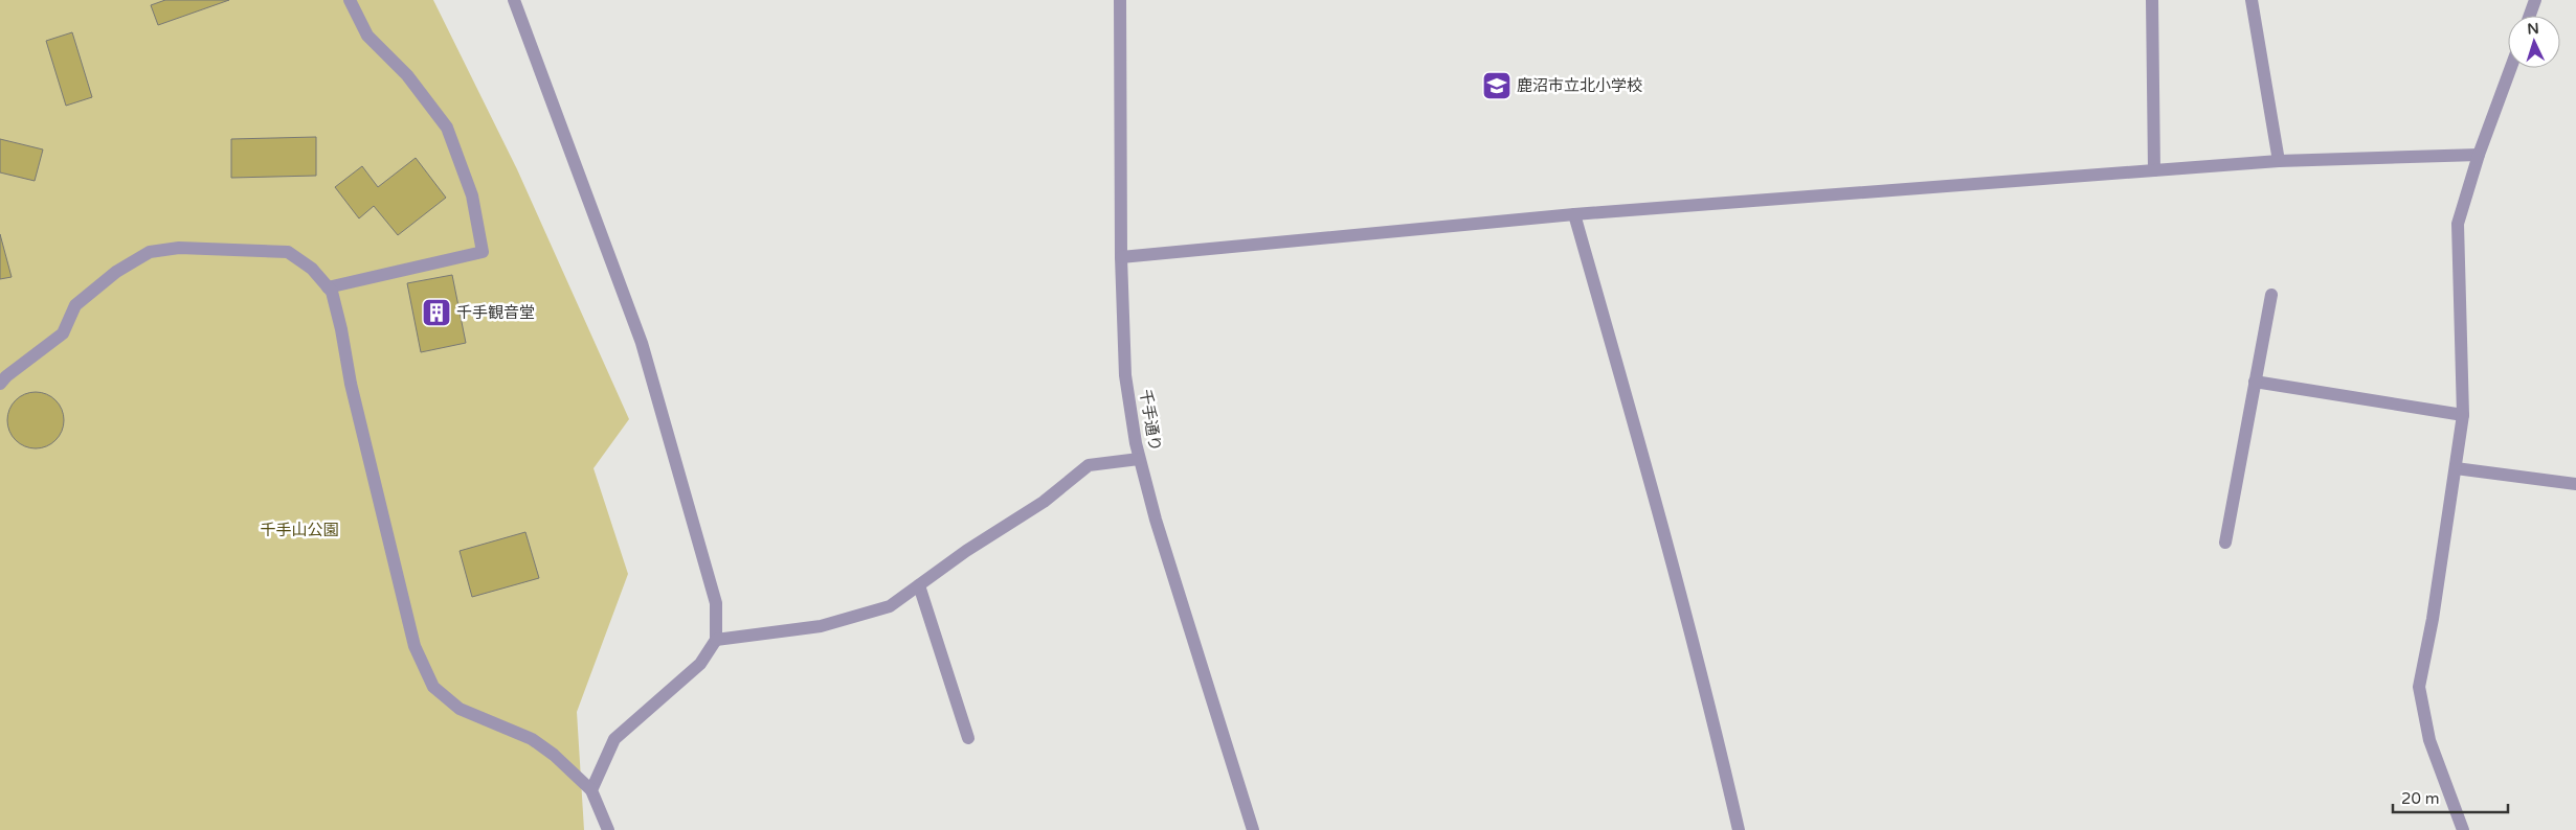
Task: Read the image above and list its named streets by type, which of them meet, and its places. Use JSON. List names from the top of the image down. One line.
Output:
{"streets":{"street":["千手通り"]},"parks":["千手山公園"],"places":{"school or university":["鹿沼市立北小学校"],"building":["千手観音堂"]},"scale_bar":"20 m","north":"top"}
